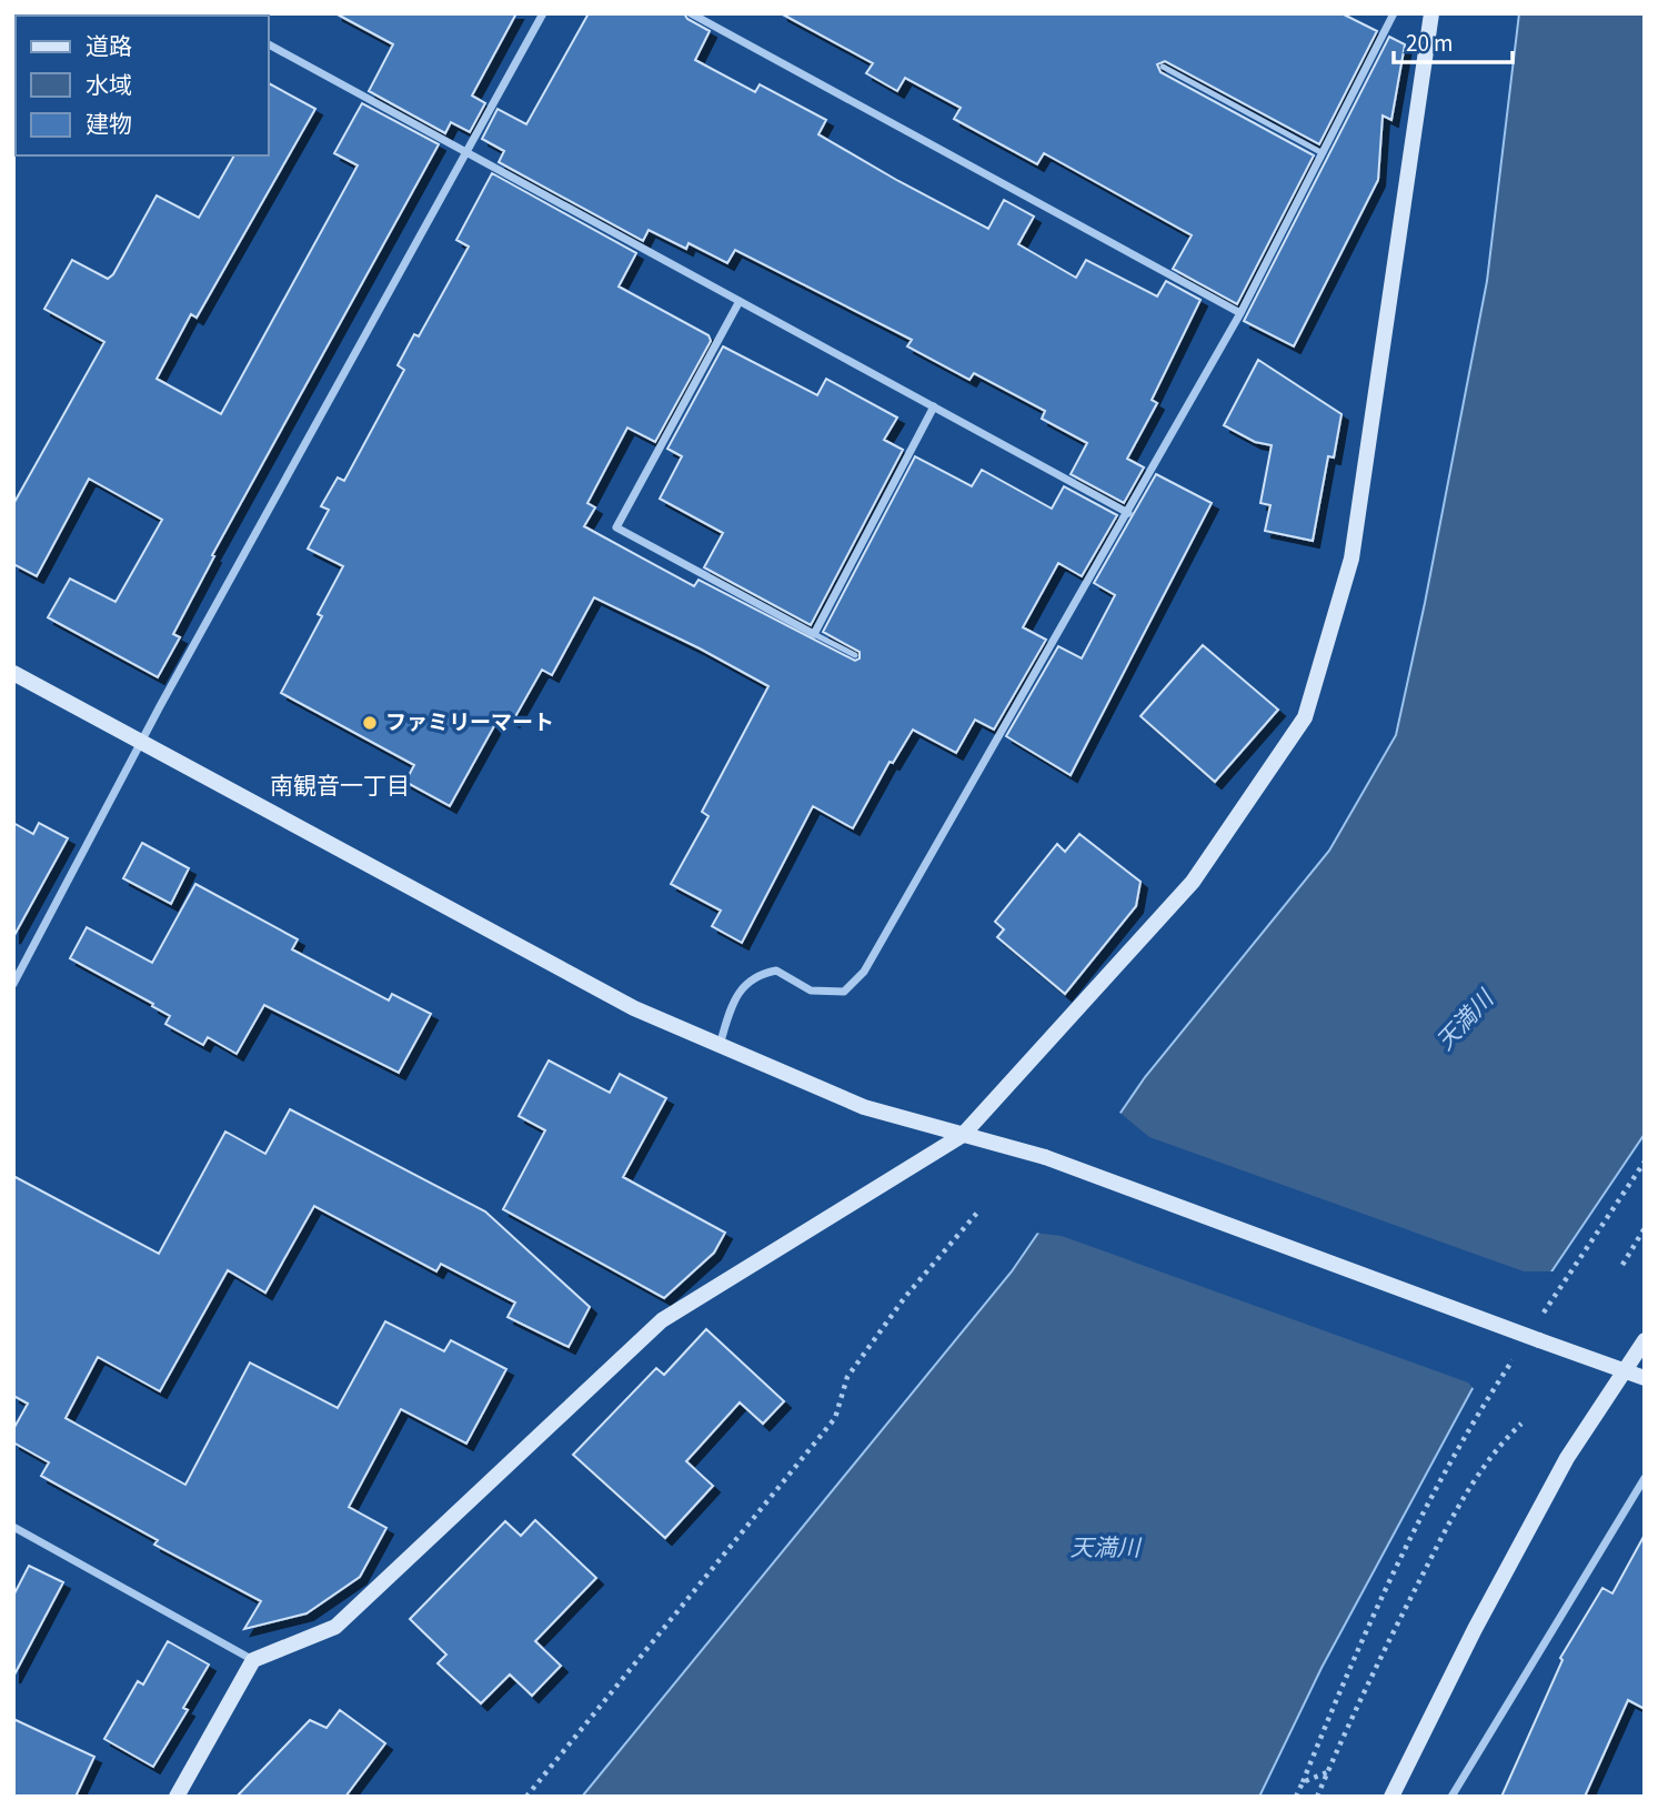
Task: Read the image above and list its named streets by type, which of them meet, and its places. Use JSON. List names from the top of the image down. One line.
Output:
{"districts":["南観音一丁目"],"water":["天満川"],"places":["ファミリーマート"],"legend":["道路","水域","建物"],"scale_bar":"20 m"}
